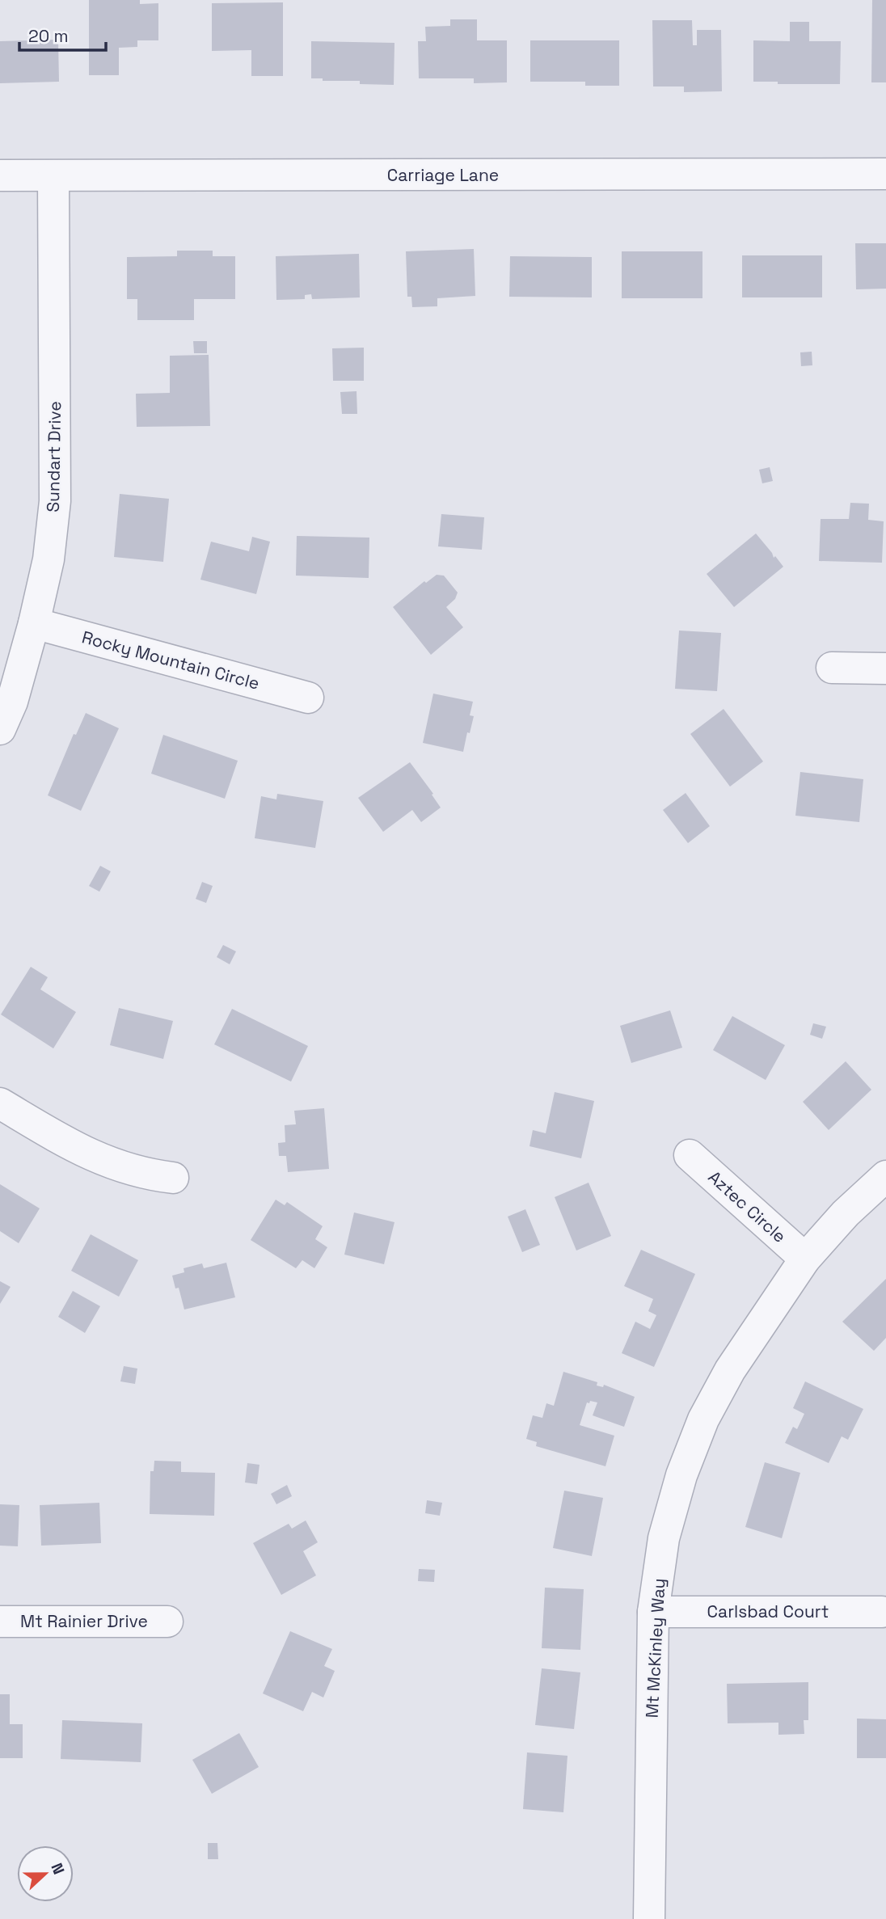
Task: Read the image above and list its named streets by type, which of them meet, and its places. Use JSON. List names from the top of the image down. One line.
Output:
{"streets":{"street":["Carriage Lane","Sundart Drive","Rocky Mountain Circle","Aztec Circle","Carlsbad Court","Mt Rainier Drive","Mt McKinley Way"]},"crossings":[["Carriage Lane","Sundart Drive"],["Sundart Drive","Rocky Mountain Circle"],["Aztec Circle","Mt McKinley Way"],["Carlsbad Court","Mt McKinley Way"]],"scale_bar":"20 m","north":"right"}
